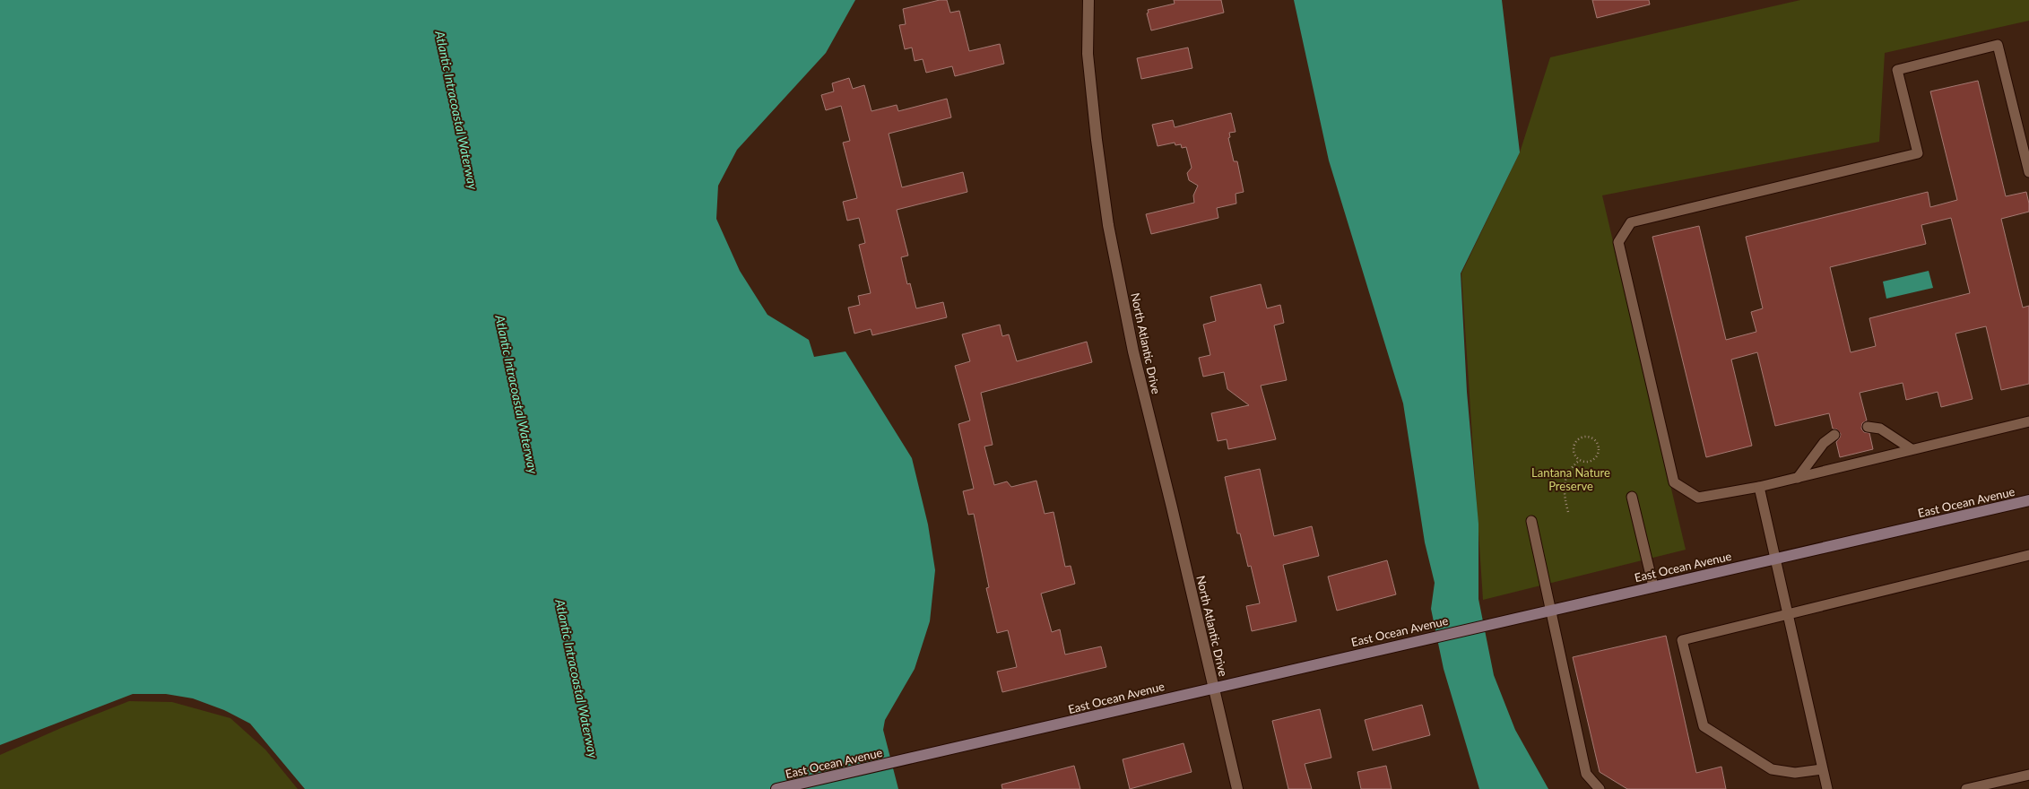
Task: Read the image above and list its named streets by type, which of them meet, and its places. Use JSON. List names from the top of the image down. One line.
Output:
{"streets":{"main road":["East Ocean Avenue"],"street":["North Atlantic Drive"]},"crossings":[["North Atlantic Drive","East Ocean Avenue"]],"water":["Atlantic Intracoastal Waterway"],"parks":["Lantana Nature Preserve"]}
